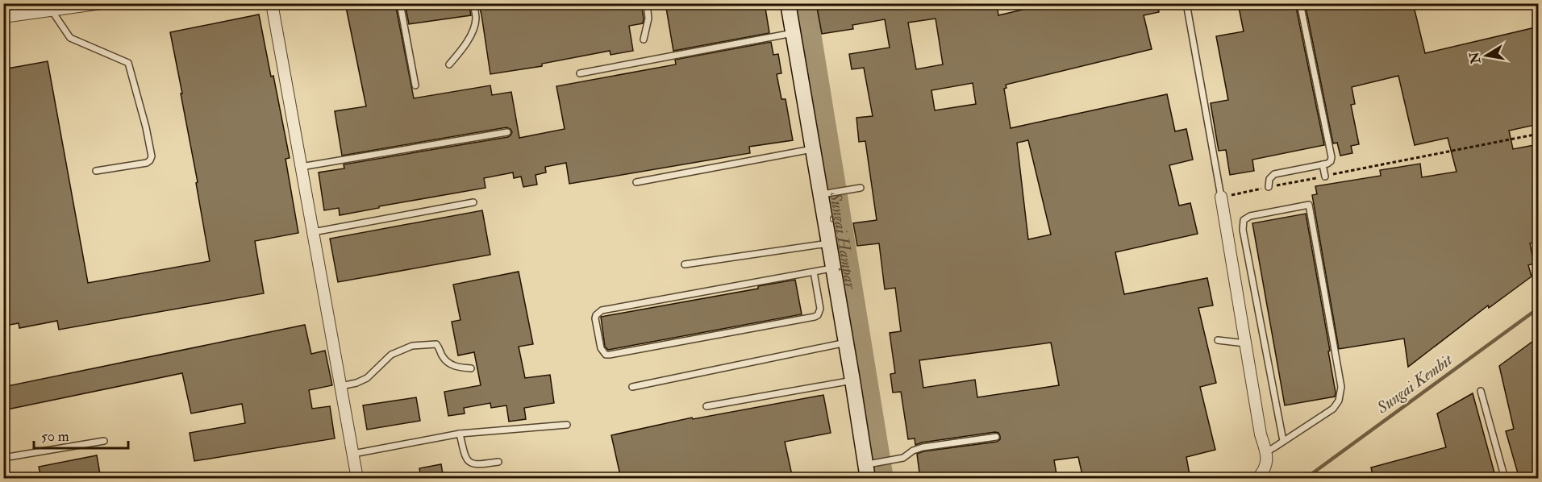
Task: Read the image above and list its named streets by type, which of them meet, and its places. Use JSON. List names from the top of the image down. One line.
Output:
{"water":["Sungai Hampar","Sungai Kembit"],"scale_bar":"50 m","north":"left"}
